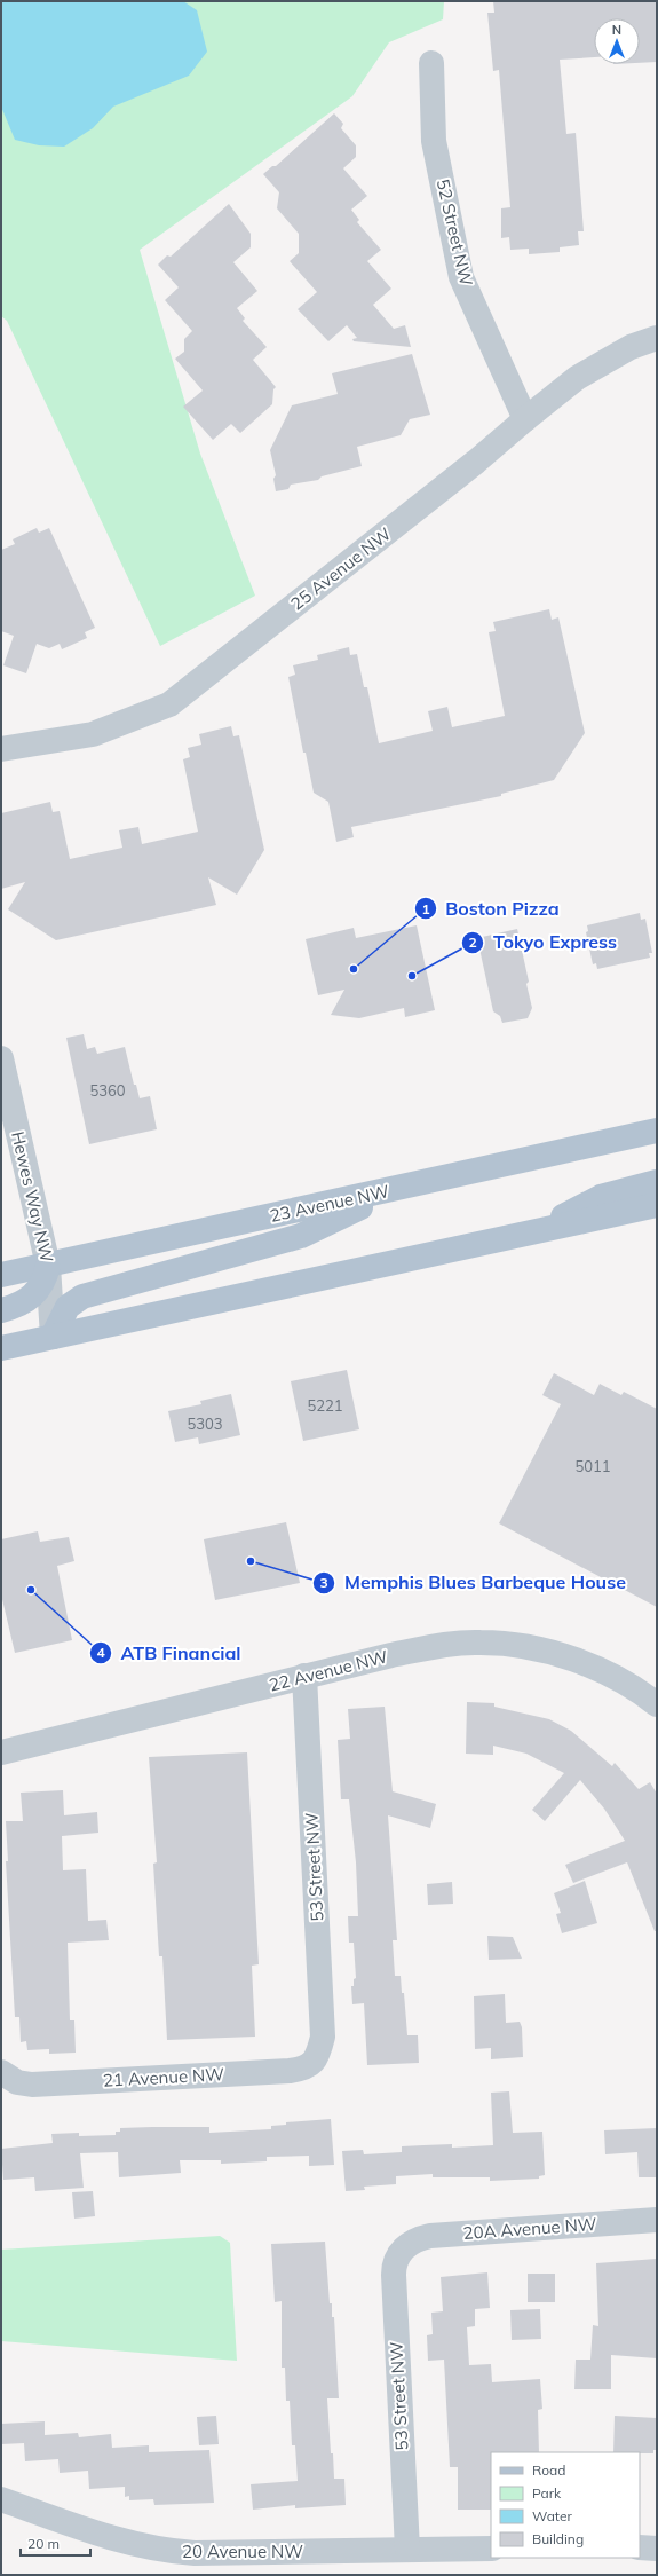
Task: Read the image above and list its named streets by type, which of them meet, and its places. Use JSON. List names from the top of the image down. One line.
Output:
{"streets":{"main road":["23 Avenue NW"],"street":["52 Street NW","25 Avenue NW","Hewes Way NW","22 Avenue NW","53 Street NW","21 Avenue NW","20A Avenue NW","20 Avenue NW"]},"crossings":[["52 Street NW","25 Avenue NW"],["Hewes Way NW","23 Avenue NW"],["22 Avenue NW","53 Street NW"],["53 Street NW","21 Avenue NW"],["53 Street NW","20A Avenue NW"],["53 Street NW","20 Avenue NW"]],"places":["Boston Pizza","Tokyo Express","Memphis Blues Barbeque House","ATB Financial"],"house_numbers":["5360","5221","5303","5011"],"legend":["Road","Park","Water","Building"],"scale_bar":"20 m","north":"top"}
